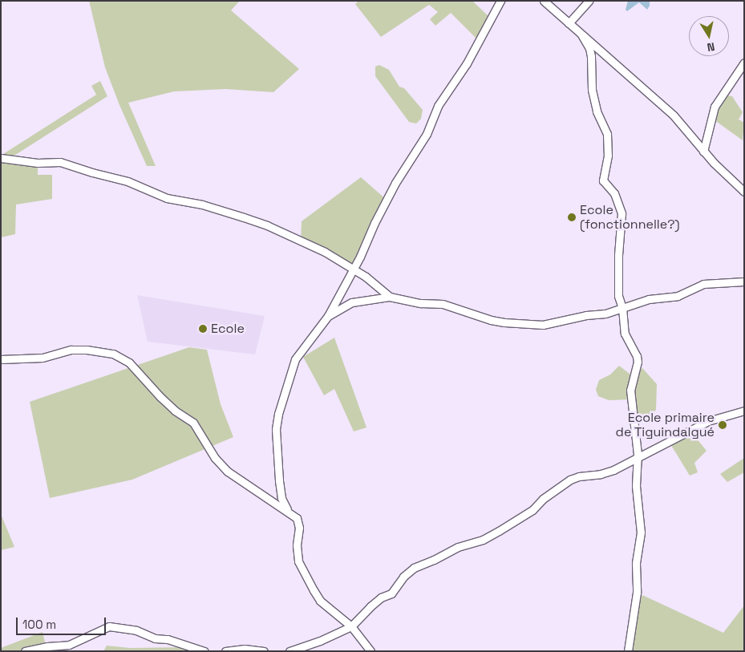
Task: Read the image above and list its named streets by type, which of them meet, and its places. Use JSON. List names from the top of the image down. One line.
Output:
{"places":["Ecole (fonctionnelle?)","Ecole","Ecole primaire de Tiguindalgué"],"scale_bar":"100 m","north":"bottom"}
